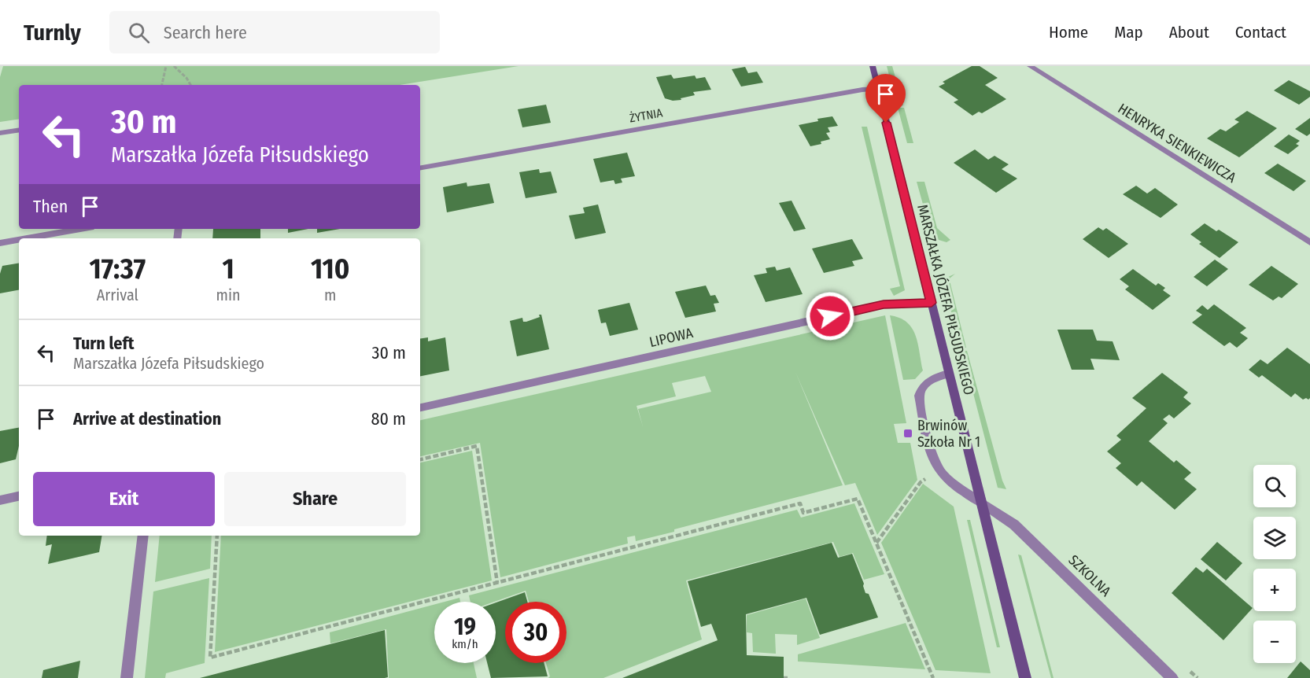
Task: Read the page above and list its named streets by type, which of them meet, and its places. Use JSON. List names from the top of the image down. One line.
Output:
{"streets":{"street":["ŻYTNIA","HENRYKA SIENKIEWICZA","MARSZAŁKA JÓZEFA PIŁSUDSKIEGO","LIPOWA","SZKOLNA"]},"crossings":[["ŻYTNIA","MARSZAŁKA JÓZEFA PIŁSUDSKIEGO"],["MARSZAŁKA JÓZEFA PIŁSUDSKIEGO","LIPOWA"],["MARSZAŁKA JÓZEFA PIŁSUDSKIEGO","SZKOLNA"]],"places":{"transit":["Brwinów Szkoła Nr 1"]},"page":{"header":"Turnly","search":"Search here","nav":["Home","Map","About","Contact"],"turn":["30 m","Marszałka Józefa Piłsudskiego"],"then":"Then","eta":["17:37","Arrival","1","min","110","m"],"list":[{"name":"Turn left","note":"Marszałka Józefa Piłsudskiego","value":"30 m"},{"name":"Arrive at destination","value":"80 m"}],"buttons":["Exit","Share"],"map_buttons":["+","−"],"speed":"19 km/h","limit":"30"}}
